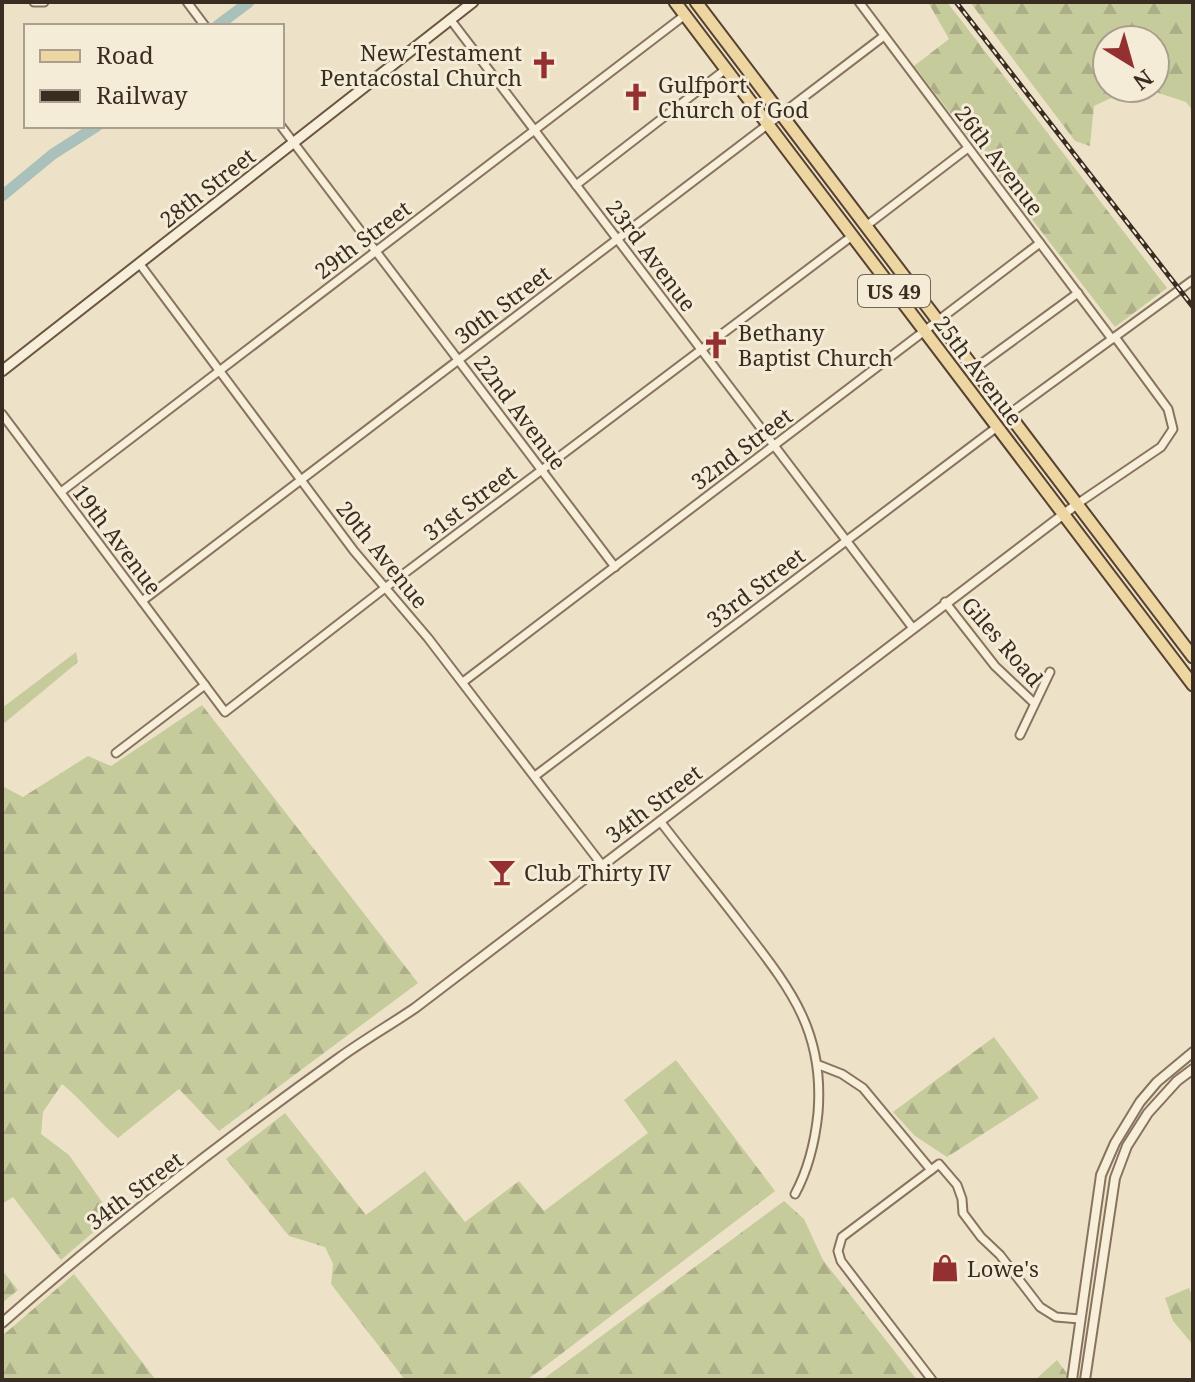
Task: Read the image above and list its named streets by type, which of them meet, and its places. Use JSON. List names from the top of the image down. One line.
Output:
{"streets":{"main road":["28th Street","US 49","25th Avenue"],"street":["26th Avenue","29th Street","23rd Avenue","30th Street","22nd Avenue","32nd Street","31st Street","19th Avenue","20th Avenue","33rd Street","Giles Road","34th Street"]},"crossings":[["26th Avenue","30th Street"],["26th Avenue","32nd Street"],["26th Avenue","34th Street"],["28th Street","23rd Avenue"],["28th Street","22nd Avenue"],["28th Street","20th Avenue"],["29th Street","23rd Avenue"],["29th Street","25th Avenue"],["29th Street","22nd Avenue"],["29th Street","19th Avenue"],["29th Street","20th Avenue"],["23rd Avenue","30th Street"],["23rd Avenue","32nd Street"],["23rd Avenue","31st Street"],["23rd Avenue","33rd Street"],["23rd Avenue","34th Street"],["30th Street","25th Avenue"],["30th Street","22nd Avenue"],["30th Street","19th Avenue"],["30th Street","20th Avenue"],["25th Avenue","32nd Street"],["25th Avenue","31st Street"],["25th Avenue","33rd Street"],["25th Avenue","34th Street"],["22nd Avenue","32nd Street"],["22nd Avenue","31st Street"],["32nd Street","20th Avenue"],["31st Street","19th Avenue"],["31st Street","20th Avenue"],["20th Avenue","33rd Street"],["20th Avenue","34th Street"],["Giles Road","34th Street"]],"places":{"church":["New Testament Pentacostal Church","Gulfport Church of God","Bethany Baptist Church"],"bar":["Club Thirty IV"],"shop":["Lowe's"]},"legend":["Road","Railway"],"north":"bottom right"}
